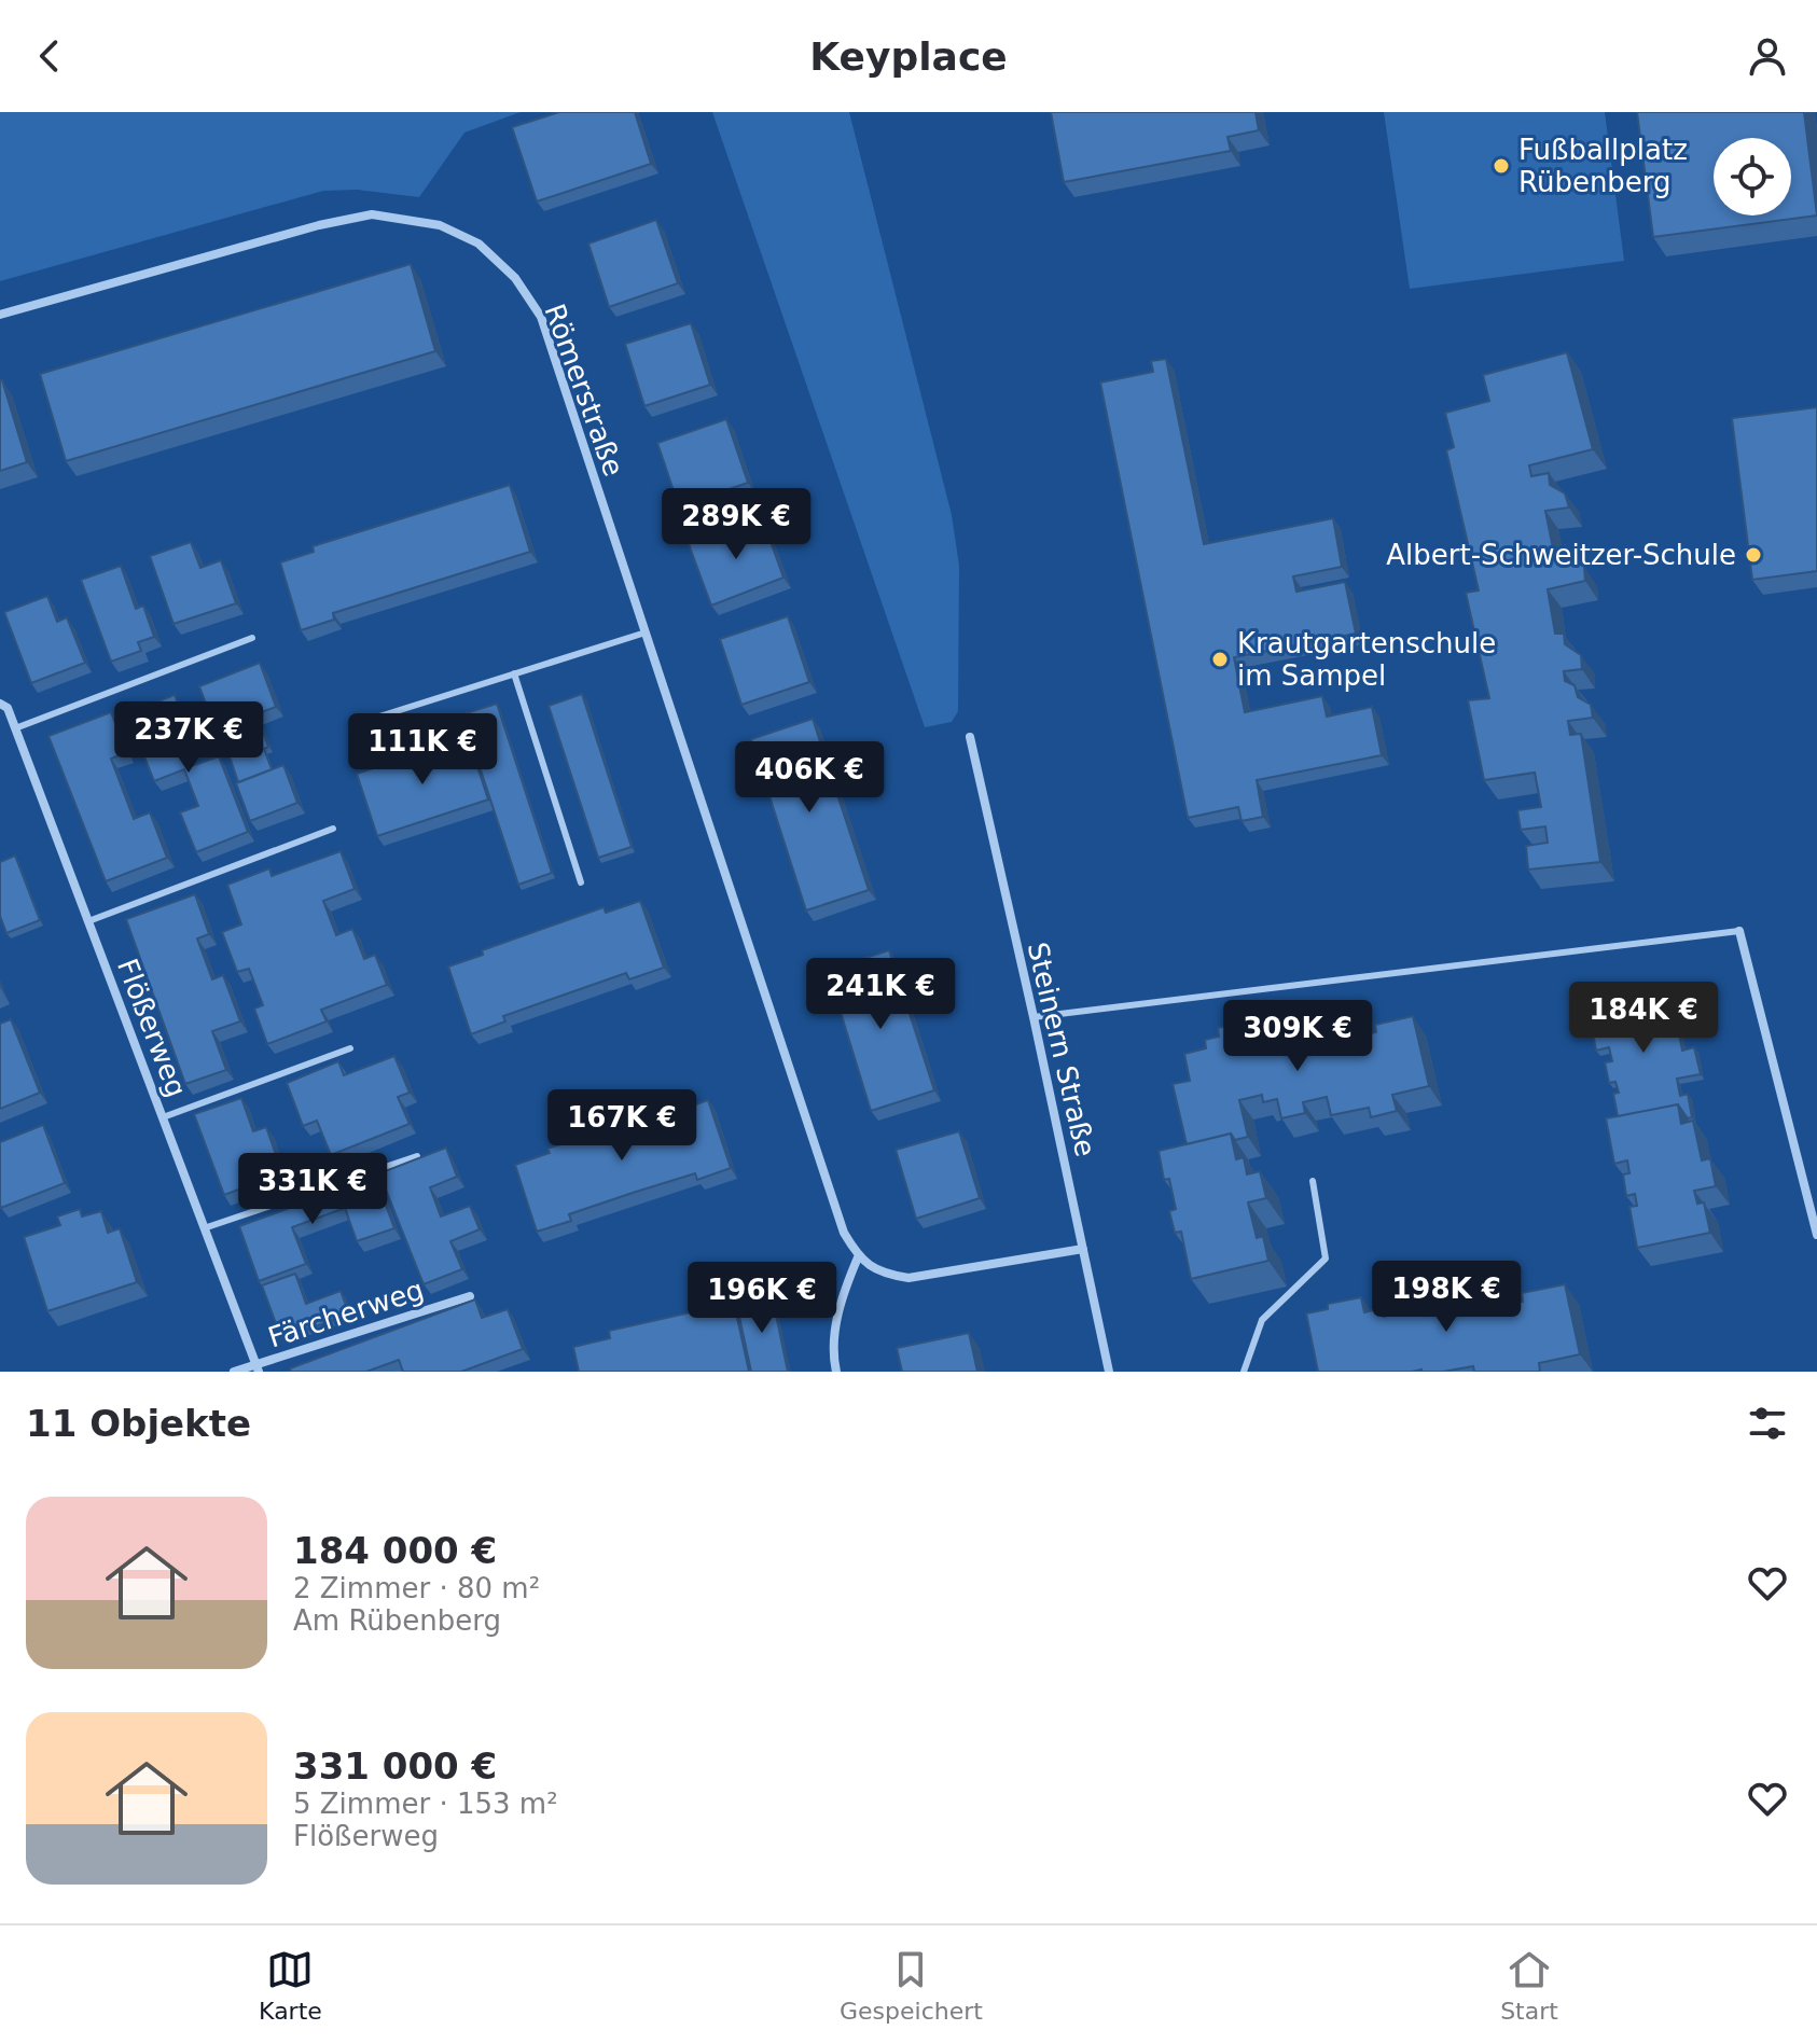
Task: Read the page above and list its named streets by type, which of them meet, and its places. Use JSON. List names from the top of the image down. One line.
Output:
{"streets":{"street":["Römerstraße","Flößerweg","Steinern Straße","Färcherweg"]},"crossings":[["Flößerweg","Färcherweg"]],"places":["Fußballplatz Rübenberg","Albert-Schweitzer-Schule","Krautgartenschule im Sampel"],"page":{"header":"Keyplace","price":["289K €","237K €","111K €","406K €","241K €","184K €","309K €","167K €","331K €","198K €","196K €"],"heading":"11 Objekte","list":[{"name":"184 000 €","note":"2 Zimmer · 80 m² · Am Rübenberg"},{"name":"331 000 €","note":"5 Zimmer · 153 m² · Flößerweg"}],"tabs":["Karte","Gespeichert","Start"]}}
